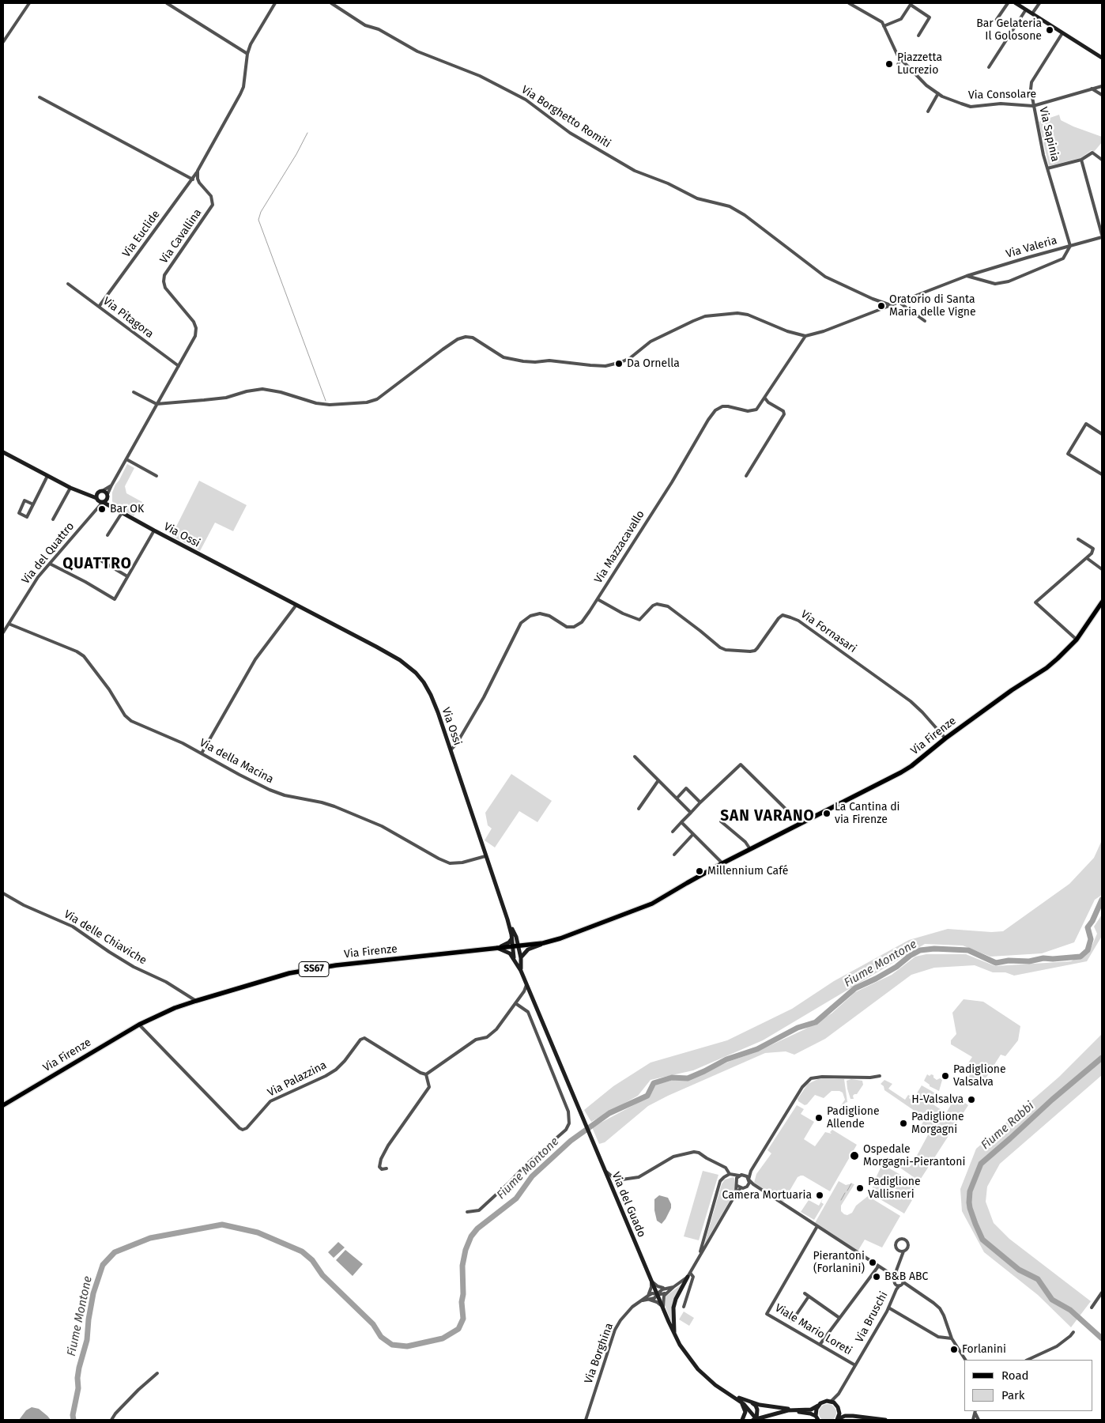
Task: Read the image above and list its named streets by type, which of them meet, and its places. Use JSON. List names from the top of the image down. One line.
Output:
{"streets":{"main road":["Via Firenze","SS67"],"street":["Via Consolare","Via Borghetto Romiti","Via Sapinia","Via Euclide","Via Cavallina","Via Valeria","Via Pitagora","Via Ossi","Via Mazzacavallo","Via del Quattro","Via Fornasari","Via della Macina","Via delle Chiaviche","Via Palazzina","Via del Guado","Via Bruschi","Viale Mario Loreti","Via Borghina"]},"crossings":[["Via Consolare","Via Sapinia"],["Via Borghetto Romiti","Via Valeria"],["Via Sapinia","Via Valeria"],["Via Euclide","Via Cavallina"],["Via Euclide","Via Pitagora"],["Via Cavallina","Via Pitagora"],["Via Cavallina","Via Ossi"],["Via Cavallina","Via del Quattro"],["Via Valeria","Via Mazzacavallo"],["Via Ossi","Via Mazzacavallo"],["Via Ossi","Via del Quattro"],["Via Ossi","Via Firenze"],["Via Ossi","Via della Macina"],["Via Ossi","Via del Guado"],["Via Mazzacavallo","Via Fornasari"],["Via del Quattro","Via della Macina"],["Via Fornasari","Via Firenze"],["Via Firenze","Via delle Chiaviche"],["Via Firenze","Via Palazzina"],["Via Firenze","Via del Guado"],["Via del Guado","Via Borghina"],["Via Bruschi","Viale Mario Loreti"]],"districts":["QUATTRO","SAN VARANO"],"water":["Fiume Montone","Fiume Rabbi"],"places":["Bar Gelateria Il Golosone","Piazzetta Lucrezio","Oratorio di Santa Maria delle Vigne","Da Ornella","Bar OK","La Cantina di via Firenze","Millennium Café","Padiglione Valsalva","H-Valsalva","Padiglione Allende","Padiglione Morgagni","Ospedale Morgagni-Pierantoni","Padiglione Vallisneri","Camera Mortuaria","Pierantoni (Forlanini)","B&B ABC","Forlanini"],"legend":["Road","Park"]}
